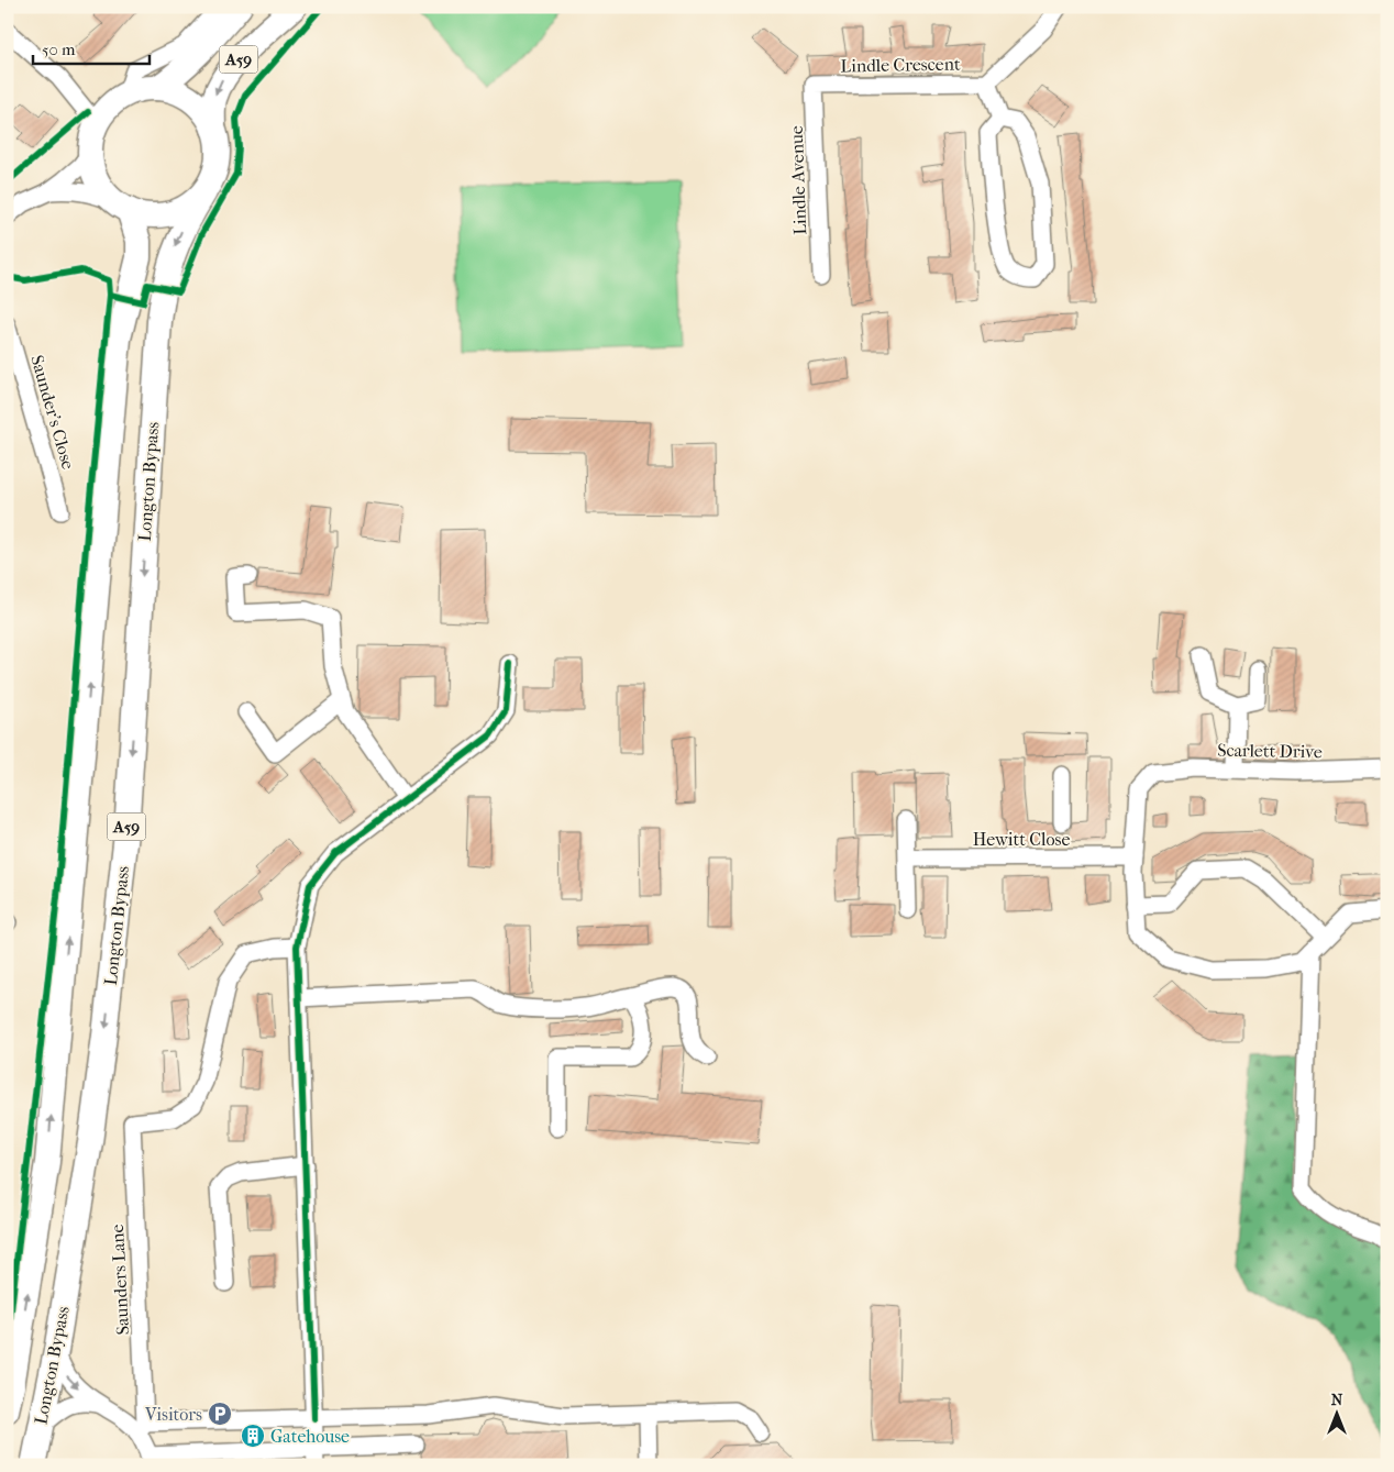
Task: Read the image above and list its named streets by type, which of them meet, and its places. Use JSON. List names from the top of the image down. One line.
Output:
{"streets":{"highway":["A59","Longton Bypass"],"street":["Lindle Crescent","Lindle Avenue","Saunder's Close","Scarlett Drive","Hewitt Close","Saunders Lane"]},"crossings":[["A59","Longton Bypass"],["Lindle Crescent","Lindle Avenue"],["Longton Bypass","Saunders Lane"],["Scarlett Drive","Hewitt Close"]],"places":{"parking":["Visitors"],"building":["Gatehouse"]},"scale_bar":"50 m","north":"top"}
